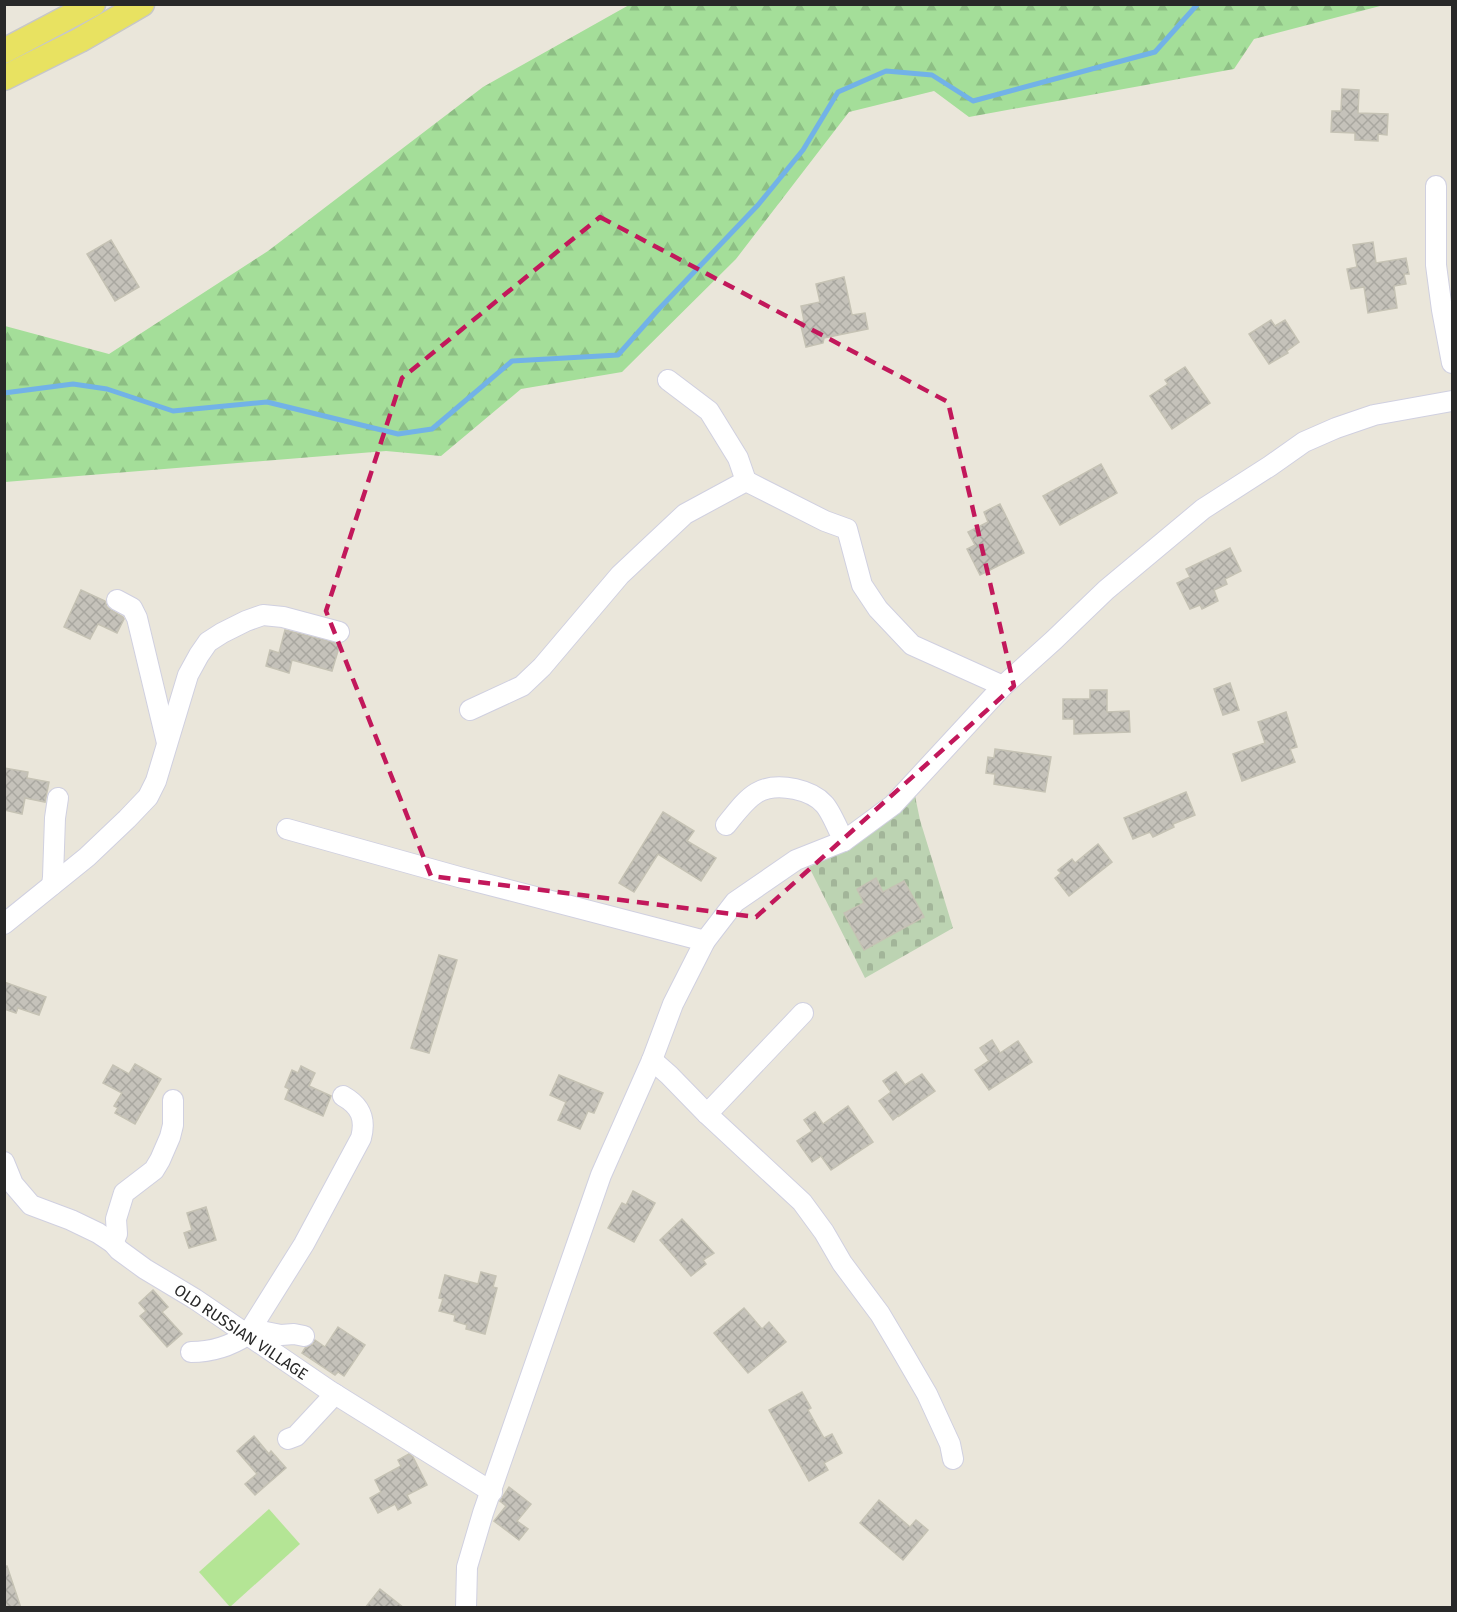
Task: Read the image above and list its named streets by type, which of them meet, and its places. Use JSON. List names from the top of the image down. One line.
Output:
{"streets":{"street":["OLD RUSSIAN VILLAGE"]}}
